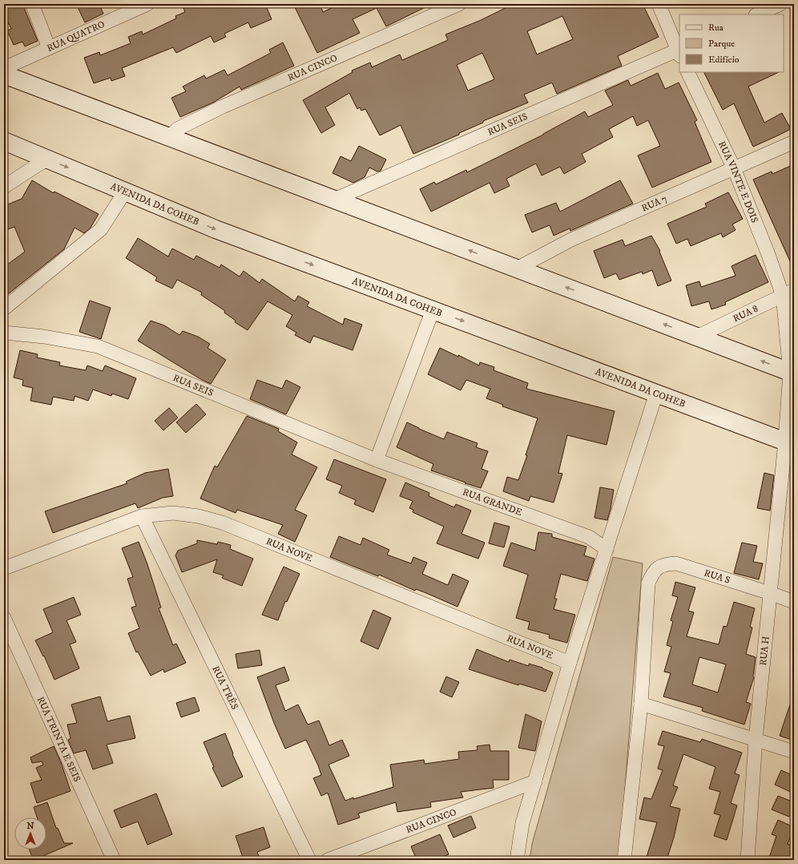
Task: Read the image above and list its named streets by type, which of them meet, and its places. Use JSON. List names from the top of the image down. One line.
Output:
{"streets":{"main road":["AVENIDA DA COHEB"],"street":["RUA QUATRO","RUA CINCO","RUA SEIS","RUA VINTE E DOIS","RUA 7","RUA 8","RUA GRANDE","RUA NOVE","RUA S","RUA H","RUA TRÊS","RUA TRINTA E SEIS"]},"crossings":[["RUA SEIS","RUA GRANDE"],["RUA VINTE E DOIS","RUA 7"],["RUA VINTE E DOIS","RUA 8"],["RUA VINTE E DOIS","RUA H"],["AVENIDA DA COHEB","RUA H"],["RUA NOVE","RUA TRÊS"],["RUA S","RUA H"]],"legend":["Rua","Parque","Edifício"],"north":"top"}
